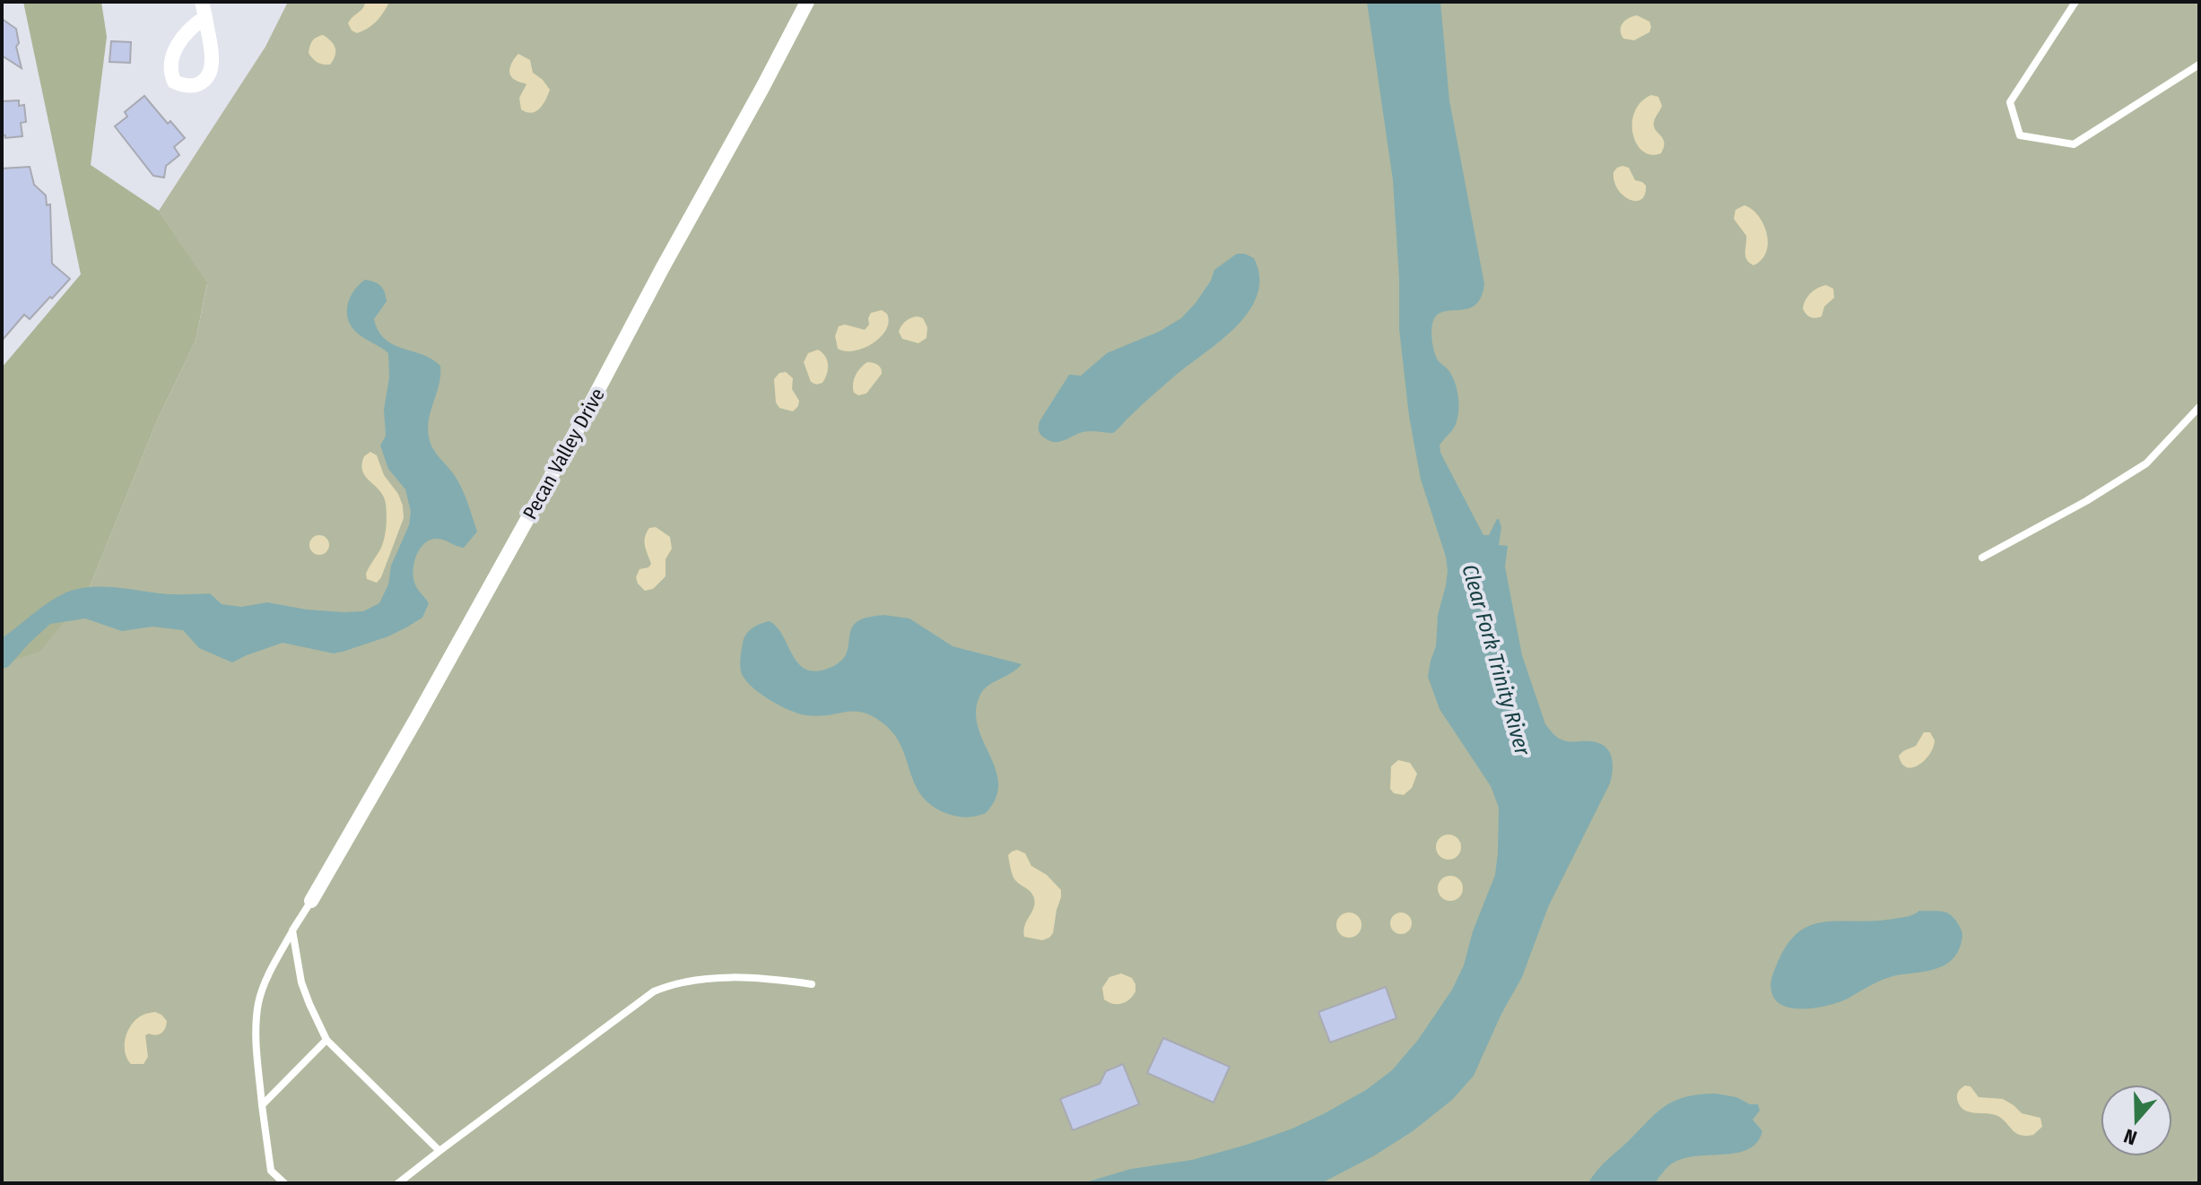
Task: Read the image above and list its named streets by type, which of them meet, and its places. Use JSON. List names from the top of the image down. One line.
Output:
{"streets":{"street":["Pecan Valley Drive"]},"water":["Clear Fork Trinity River"],"north":"bottom"}
